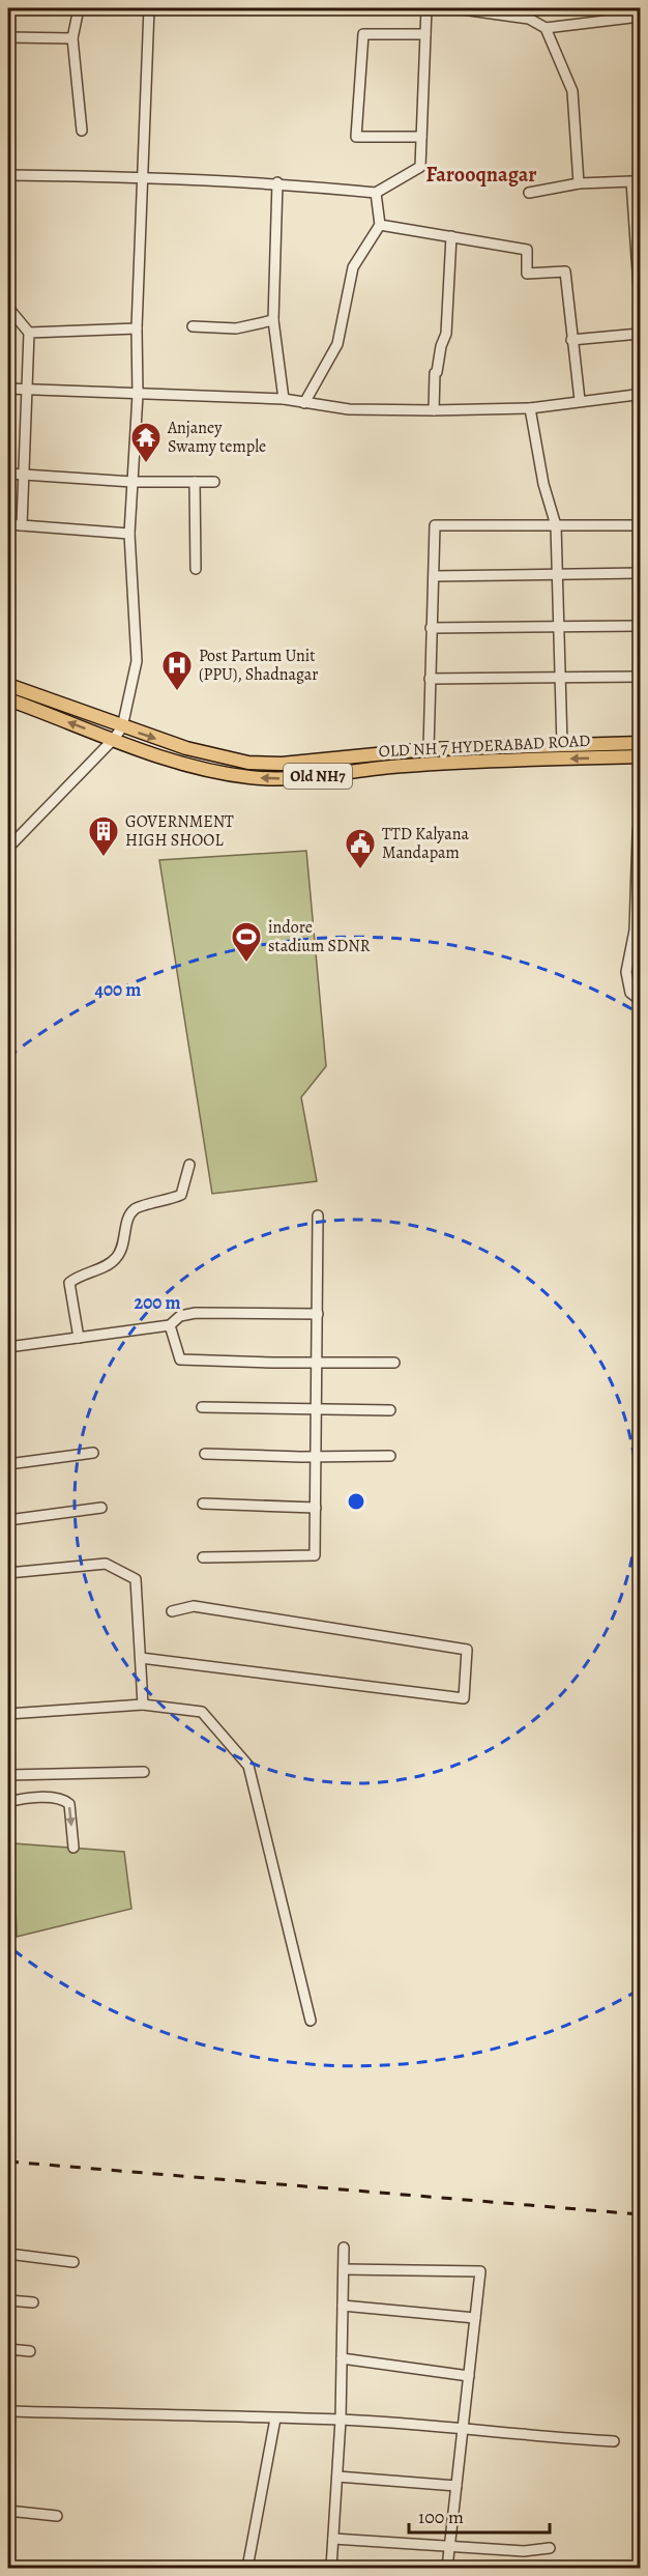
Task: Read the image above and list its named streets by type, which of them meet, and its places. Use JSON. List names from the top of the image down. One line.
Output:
{"streets":{"main road":["OLD NH 7 HYDERABAD ROAD","Old NH7"]},"districts":["Farooqnagar"],"places":{"temple":["Anjaney Swamy temple"],"hospital":["Post Partum Unit (PPU), Shadnagar"],"building":["GOVERNMENT HIGH SHOOL"],"public building":["TTD Kalyana Mandapam"],"sports":["indore stadium SDNR"]},"scale_bar":"100 m","rings":["400 m","200 m"]}
